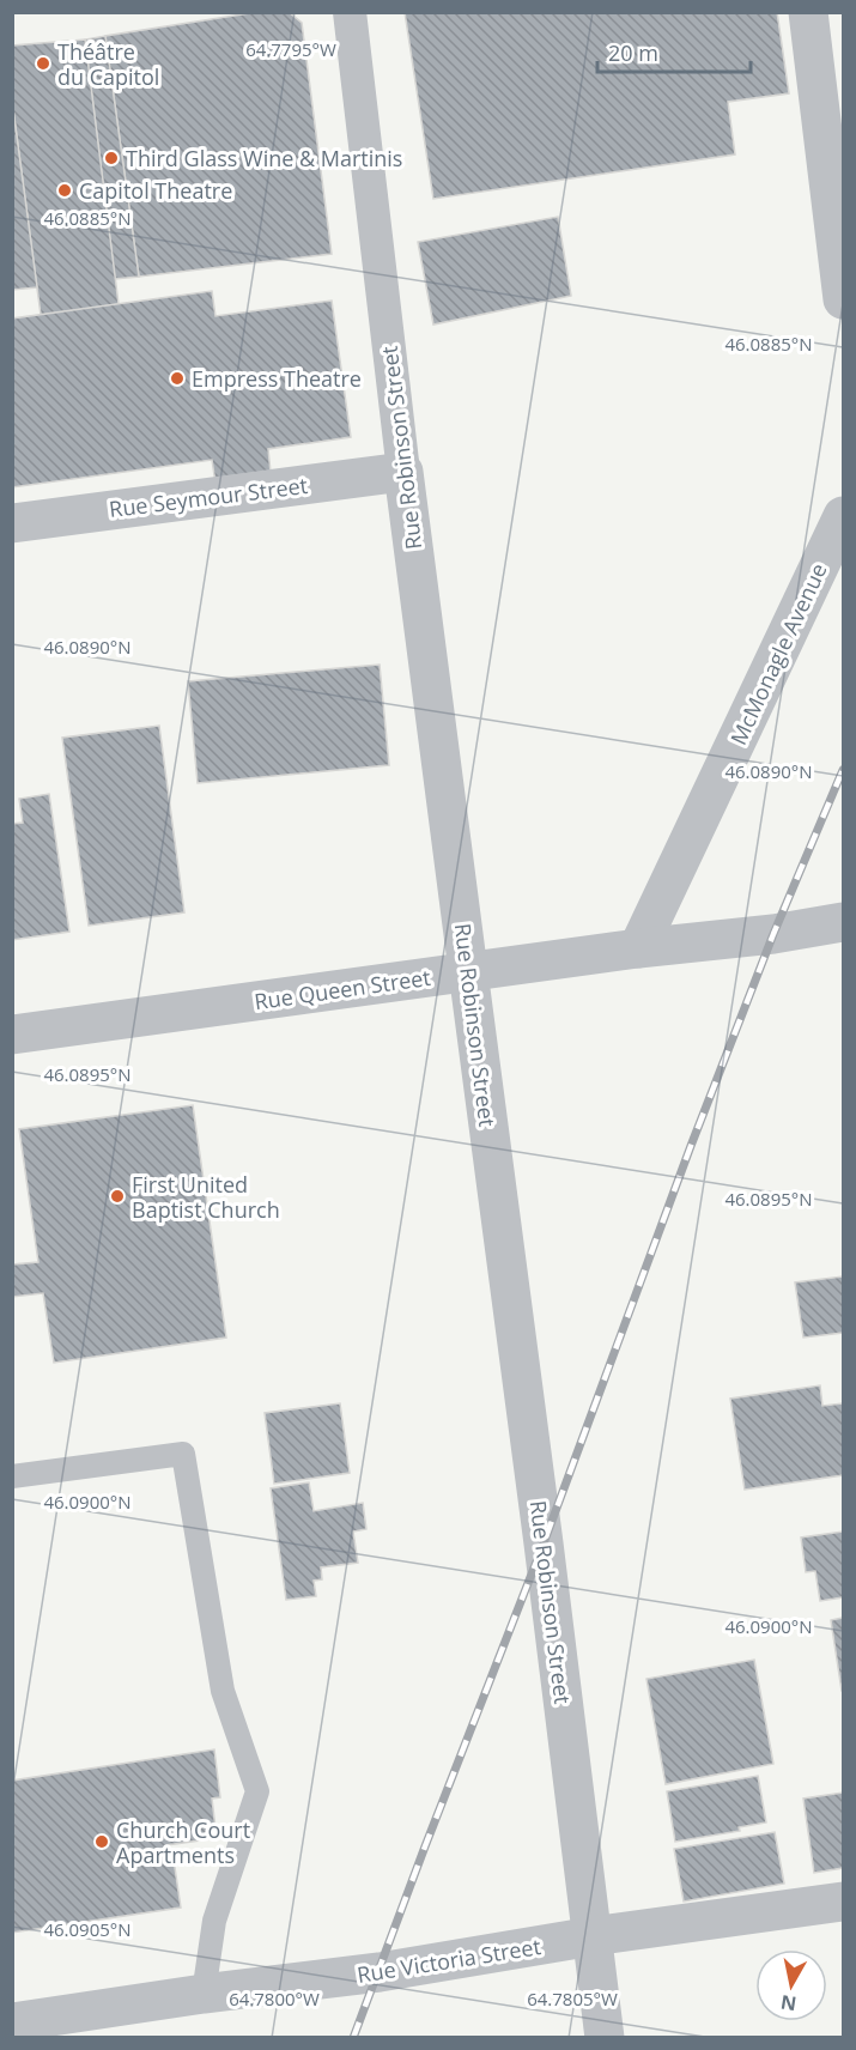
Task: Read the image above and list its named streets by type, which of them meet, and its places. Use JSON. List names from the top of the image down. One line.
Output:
{"streets":{"street":["Rue Robinson Street","Rue Seymour Street","McMonagle Avenue","Rue Queen Street","Rue Victoria Street"]},"crossings":[["Rue Robinson Street","Rue Seymour Street"],["Rue Robinson Street","Rue Queen Street"],["Rue Robinson Street","Rue Victoria Street"],["McMonagle Avenue","Rue Queen Street"]],"places":["Théâtre du Capitol","Third Glass Wine & Martinis","Capitol Theatre","Empress Theatre","First United Baptist Church","Church Court Apartments"],"scale_bar":"20 m","north":"bottom","coordinates":["64.7795°W","46.0885°N","46.0890°N","46.0895°N","46.0900°N","46.0905°N","64.7800°W","64.7805°W"]}
